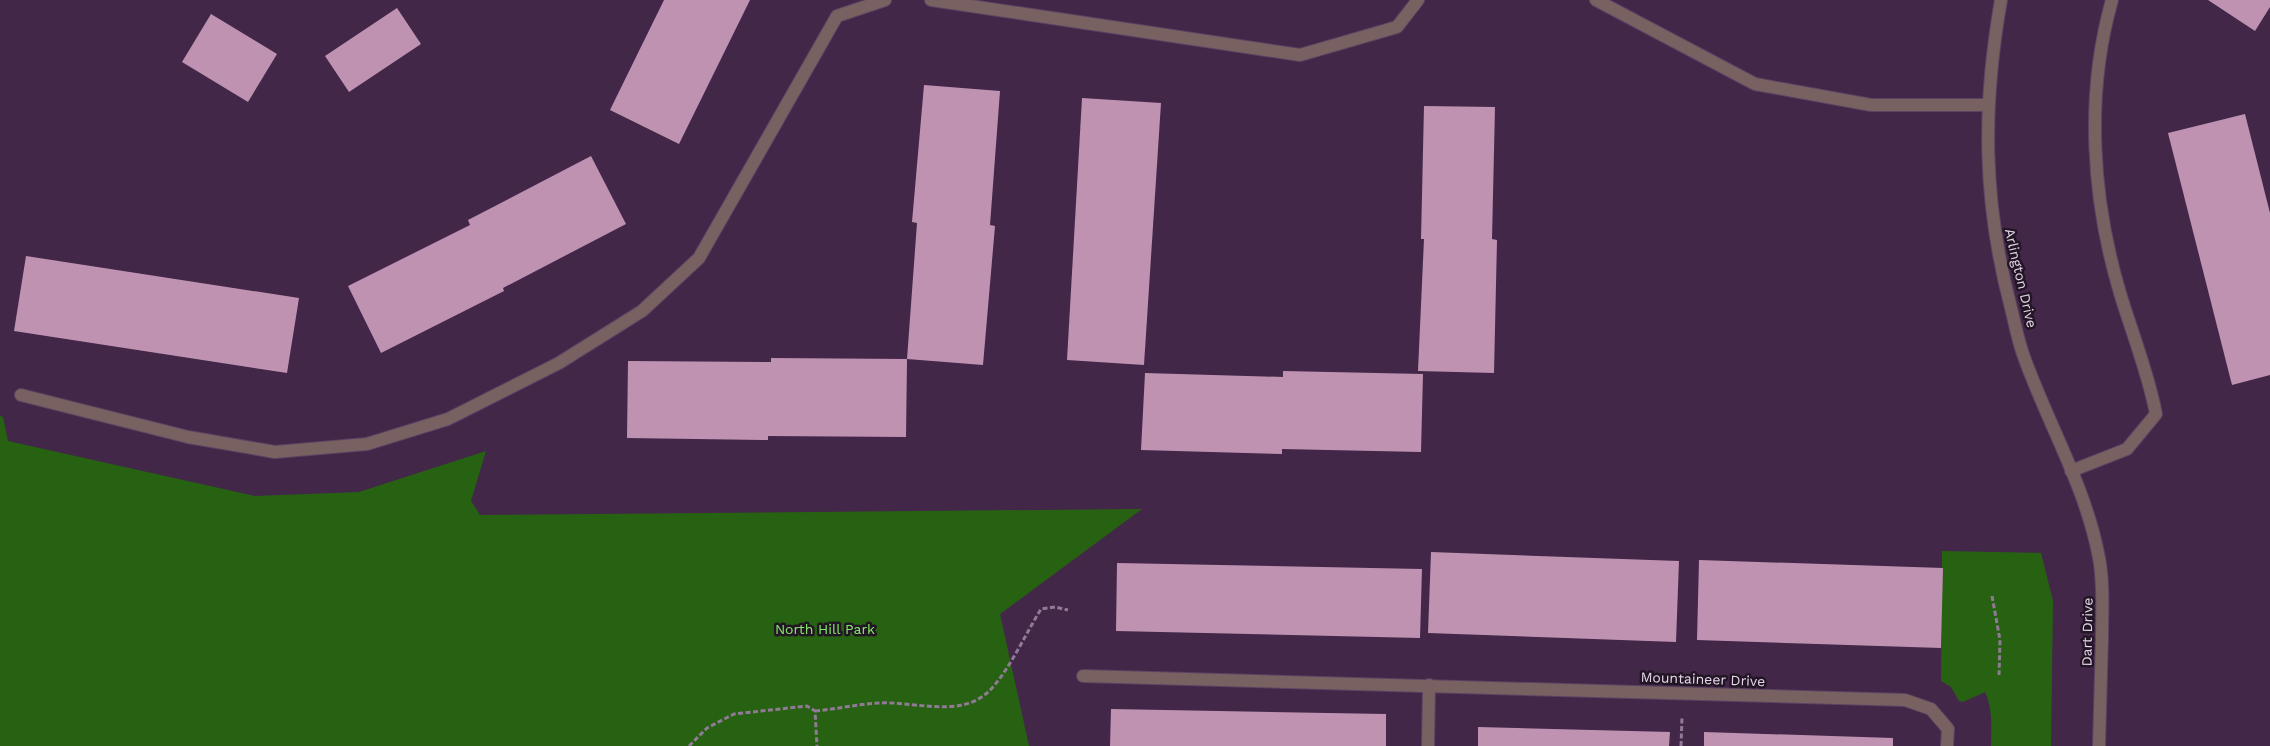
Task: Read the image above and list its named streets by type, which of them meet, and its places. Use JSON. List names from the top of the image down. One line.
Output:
{"streets":{"street":["Arlington Drive","Dart Drive","Mountaineer Drive"]},"crossings":[["Arlington Drive","Dart Drive"]],"parks":["North Hill Park"]}
